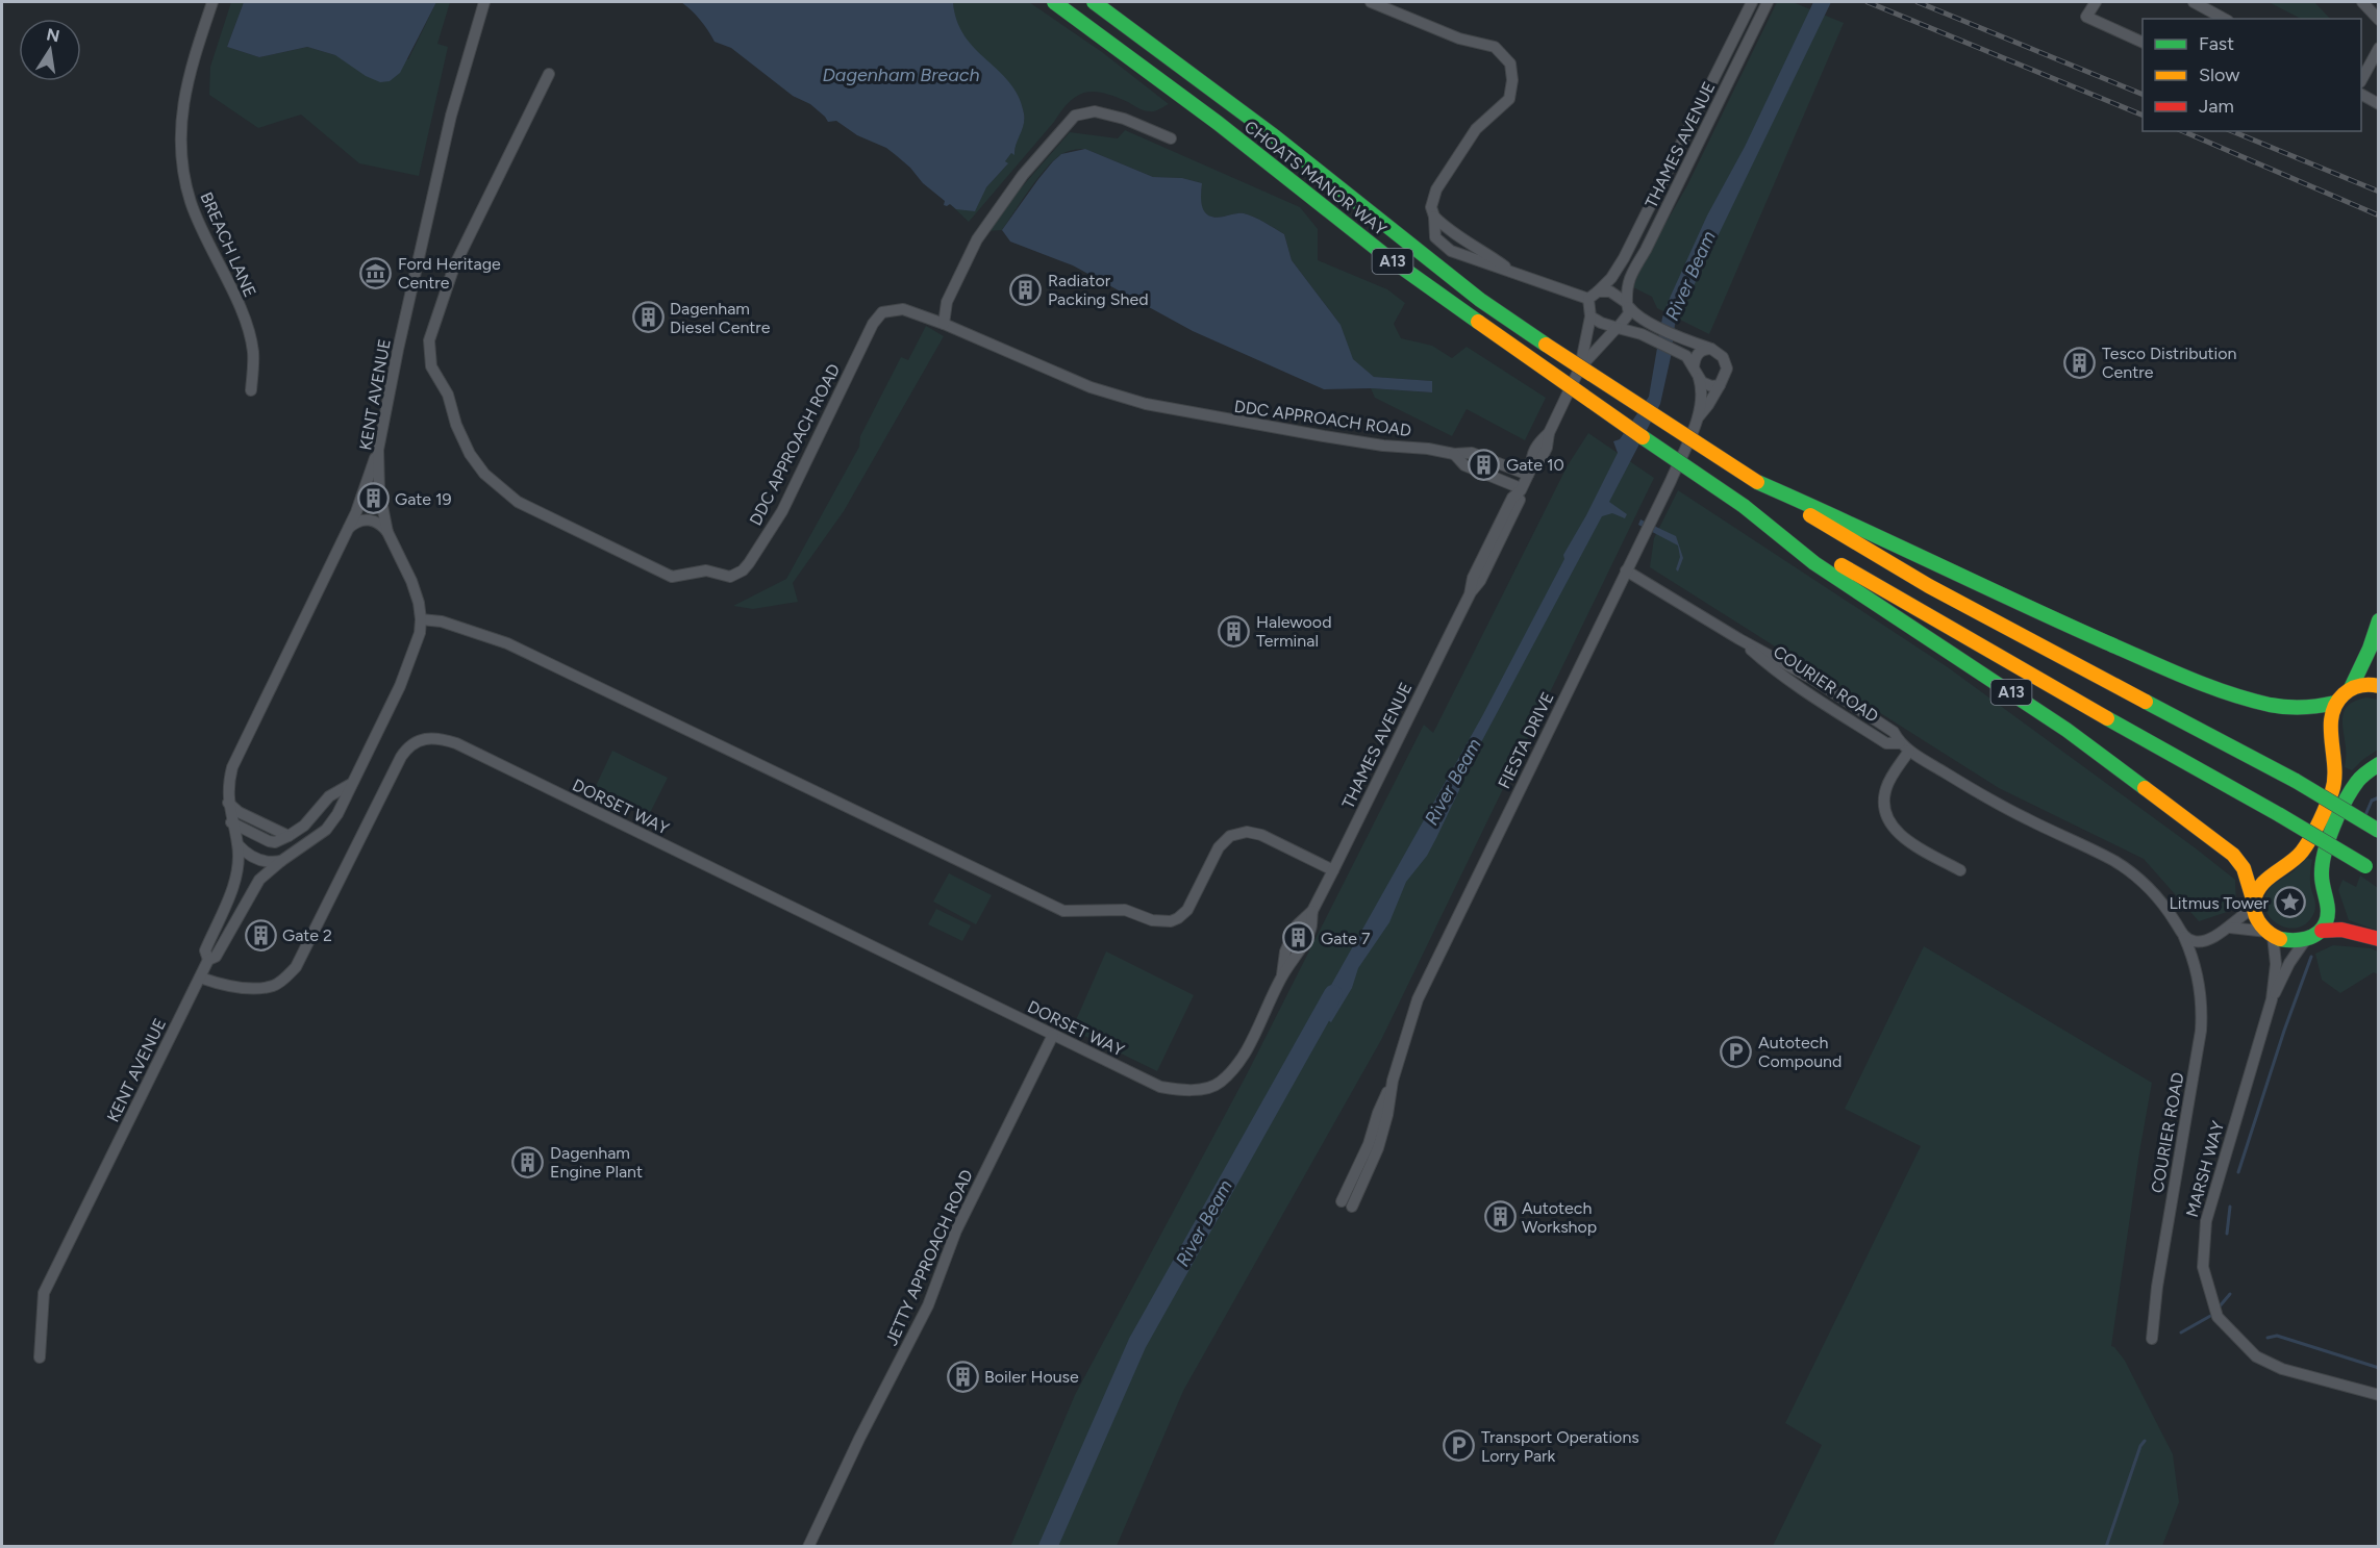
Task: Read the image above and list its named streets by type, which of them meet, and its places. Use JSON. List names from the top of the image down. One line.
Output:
{"streets":{"main road":["CHOATS MANOR WAY","A13"],"street":["THAMES AVENUE","BREACH LANE","KENT AVENUE","DDC APPROACH ROAD","COURIER ROAD","FIESTA DRIVE","DORSET WAY","MARSH WAY","JETTY APPROACH ROAD"]},"crossings":[["THAMES AVENUE","DDC APPROACH ROAD"],["THAMES AVENUE","DORSET WAY"],["CHOATS MANOR WAY","A13"],["KENT AVENUE","DORSET WAY"],["COURIER ROAD","FIESTA DRIVE"],["DORSET WAY","JETTY APPROACH ROAD"]],"water":["Dagenham Breach","River Beam"],"places":{"museum":["Ford Heritage Centre"],"building":["Radiator Packing Shed","Dagenham Diesel Centre","Tesco Distribution Centre","Gate 10","Gate 19","Halewood Terminal","Gate 2","Gate 7","Dagenham Engine Plant","Autotech Workshop","Boiler House"],"place":["Litmus Tower"],"parking":["Autotech Compound","Transport Operations Lorry Park"]},"legend":["Fast","Slow","Jam"],"north":"top"}
